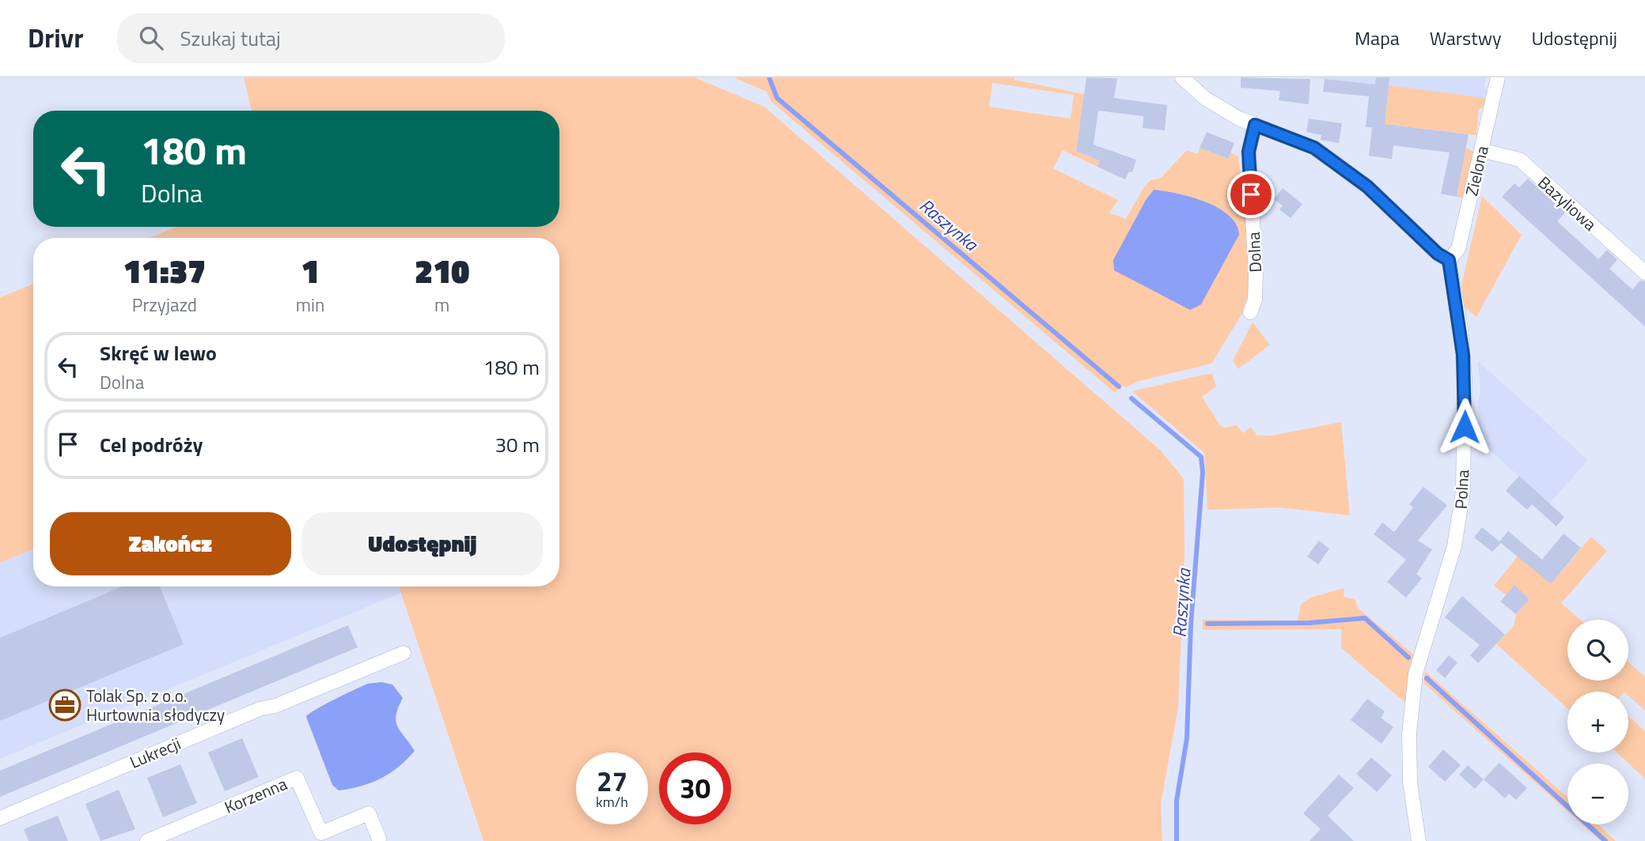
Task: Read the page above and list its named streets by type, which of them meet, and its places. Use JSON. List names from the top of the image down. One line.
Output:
{"streets":{"street":["Zielona","Bazyliowa","Dolna","Polna","Lukrecji","Korzenna"]},"crossings":[["Zielona","Bazyliowa"],["Zielona","Polna"]],"water":["Raszynka"],"places":{"office":["Tolak Sp. z o.o. Hurtownia słodyczy"]},"page":{"header":"Drivr","search":"Szukaj tutaj","nav":["Mapa","Warstwy","Udostępnij"],"turn":["180 m","Dolna"],"eta":["11:37","Przyjazd","1","min","210","m"],"list":[{"name":"Skręć w lewo","note":"Dolna","value":"180 m"},{"name":"Cel podróży","value":"30 m"}],"buttons":["Zakończ","Udostępnij"],"map_buttons":["+","−"],"speed":"27 km/h","limit":"30"}}
